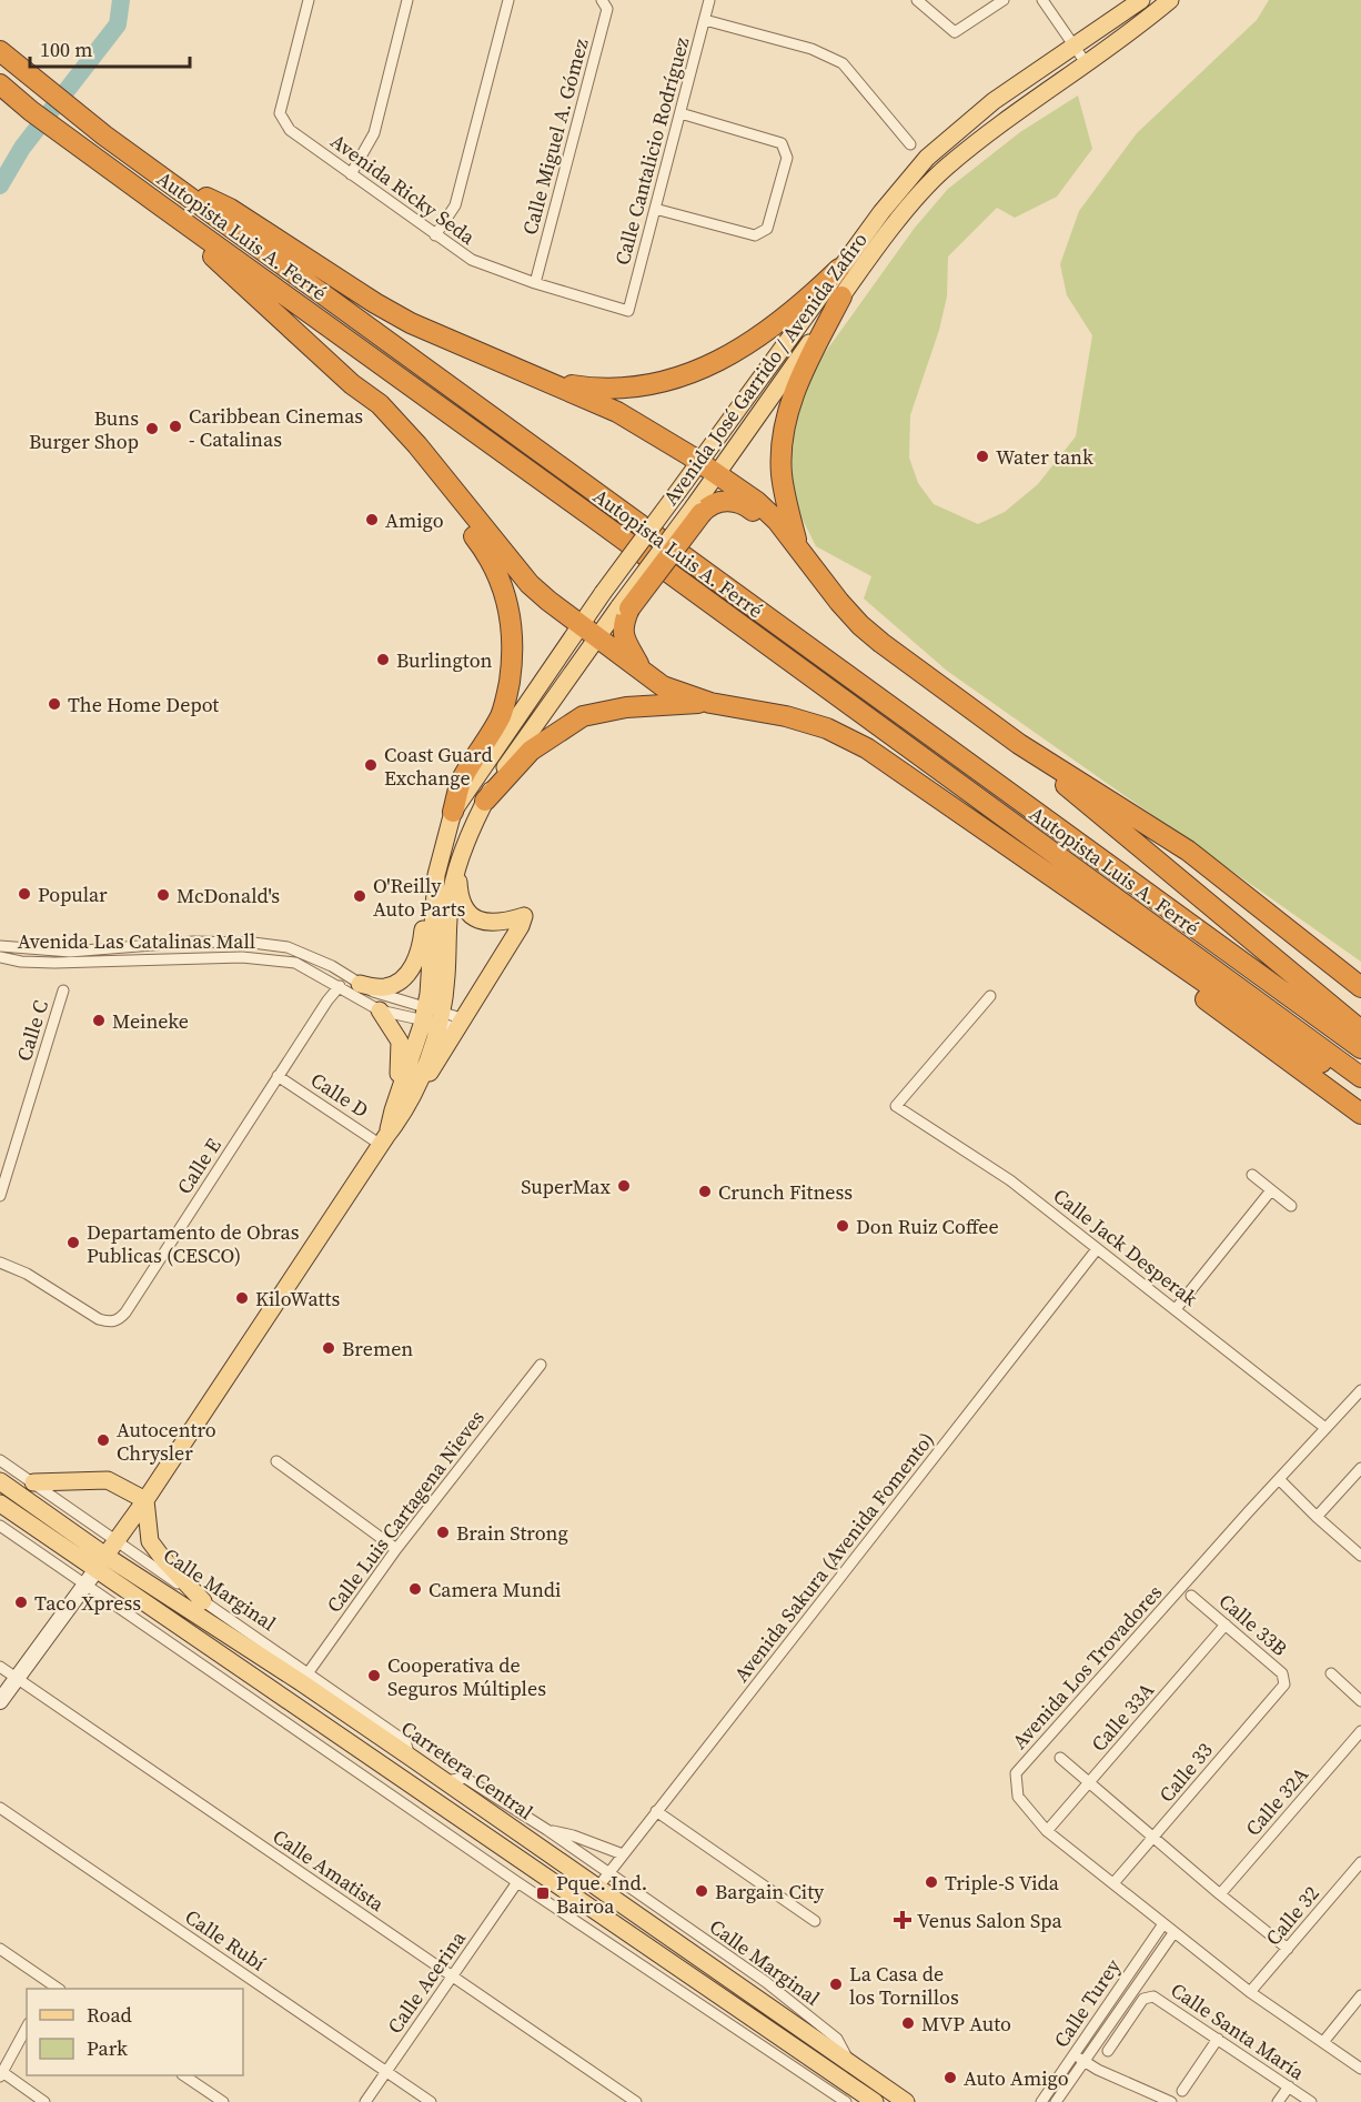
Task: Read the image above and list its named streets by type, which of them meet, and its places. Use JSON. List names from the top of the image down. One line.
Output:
{"streets":{"highway":["Autopista Luis A. Ferré"],"main road":["Avenida José Garrido / Avenida Zafiro","Carretera Central"],"street":["Calle Miguel A. Gómez","Calle Cantalicio Rodríguez","Avenida Ricky Seda","Avenida Las Catalinas Mall","Calle C","Calle D","Calle E","Calle Jack Desperak","Calle Luis Cartagena Nieves","Avenida Sakura (Avenida Fomento)","Calle Marginal","Calle 33B","Avenida Los Trovadores","Calle 33A","Calle 33","Calle 32A","Calle Amatista","Calle 32","Calle Rubí","Calle Acerina","Calle Turey","Calle Santa María"]},"crossings":[["Calle Miguel A. Gómez","Avenida Ricky Seda"],["Calle Cantalicio Rodríguez","Avenida Ricky Seda"],["Avenida José Garrido / Avenida Zafiro","Avenida Las Catalinas Mall"],["Avenida José Garrido / Avenida Zafiro","Calle D"],["Avenida José Garrido / Avenida Zafiro","Calle Marginal"],["Avenida José Garrido / Avenida Zafiro","Carretera Central"],["Avenida Las Catalinas Mall","Calle E"],["Calle D","Calle E"],["Calle Jack Desperak","Avenida Sakura (Avenida Fomento)"],["Calle Jack Desperak","Avenida Los Trovadores"],["Calle Luis Cartagena Nieves","Calle Marginal"],["Calle Luis Cartagena Nieves","Carretera Central"],["Avenida Sakura (Avenida Fomento)","Carretera Central"],["Calle Marginal","Carretera Central"],["Calle 33B","Calle 33A"],["Calle 33B","Calle 33"],["Avenida Los Trovadores","Calle 33A"],["Avenida Los Trovadores","Calle 33"],["Avenida Los Trovadores","Calle 32"],["Avenida Los Trovadores","Calle Turey"],["Calle Amatista","Calle Acerina"],["Calle Rubí","Calle Acerina"]],"places":{"other":["Caribbean Cinemas - Catalinas","Buns Burger Shop","Water tank","Amigo","Burlington","The Home Depot","Coast Guard Exchange","Popular","McDonald's","O'Reilly Auto Parts","Meineke","SuperMax","Crunch Fitness","Don Ruiz Coffee","Departamento de Obras Publicas (CESCO)","KiloWatts","Bremen","Autocentro Chrysler","Brain Strong","Camera Mundi","Taco Xpress","Cooperativa de Seguros Múltiples","Triple-S Vida","Bargain City","La Casa de los Tornillos","MVP Auto","Auto Amigo"],"transit":["Pque. Ind. Bairoa"],"health":["Venus Salon Spa"]},"legend":["Road","Park"],"scale_bar":"100 m"}
